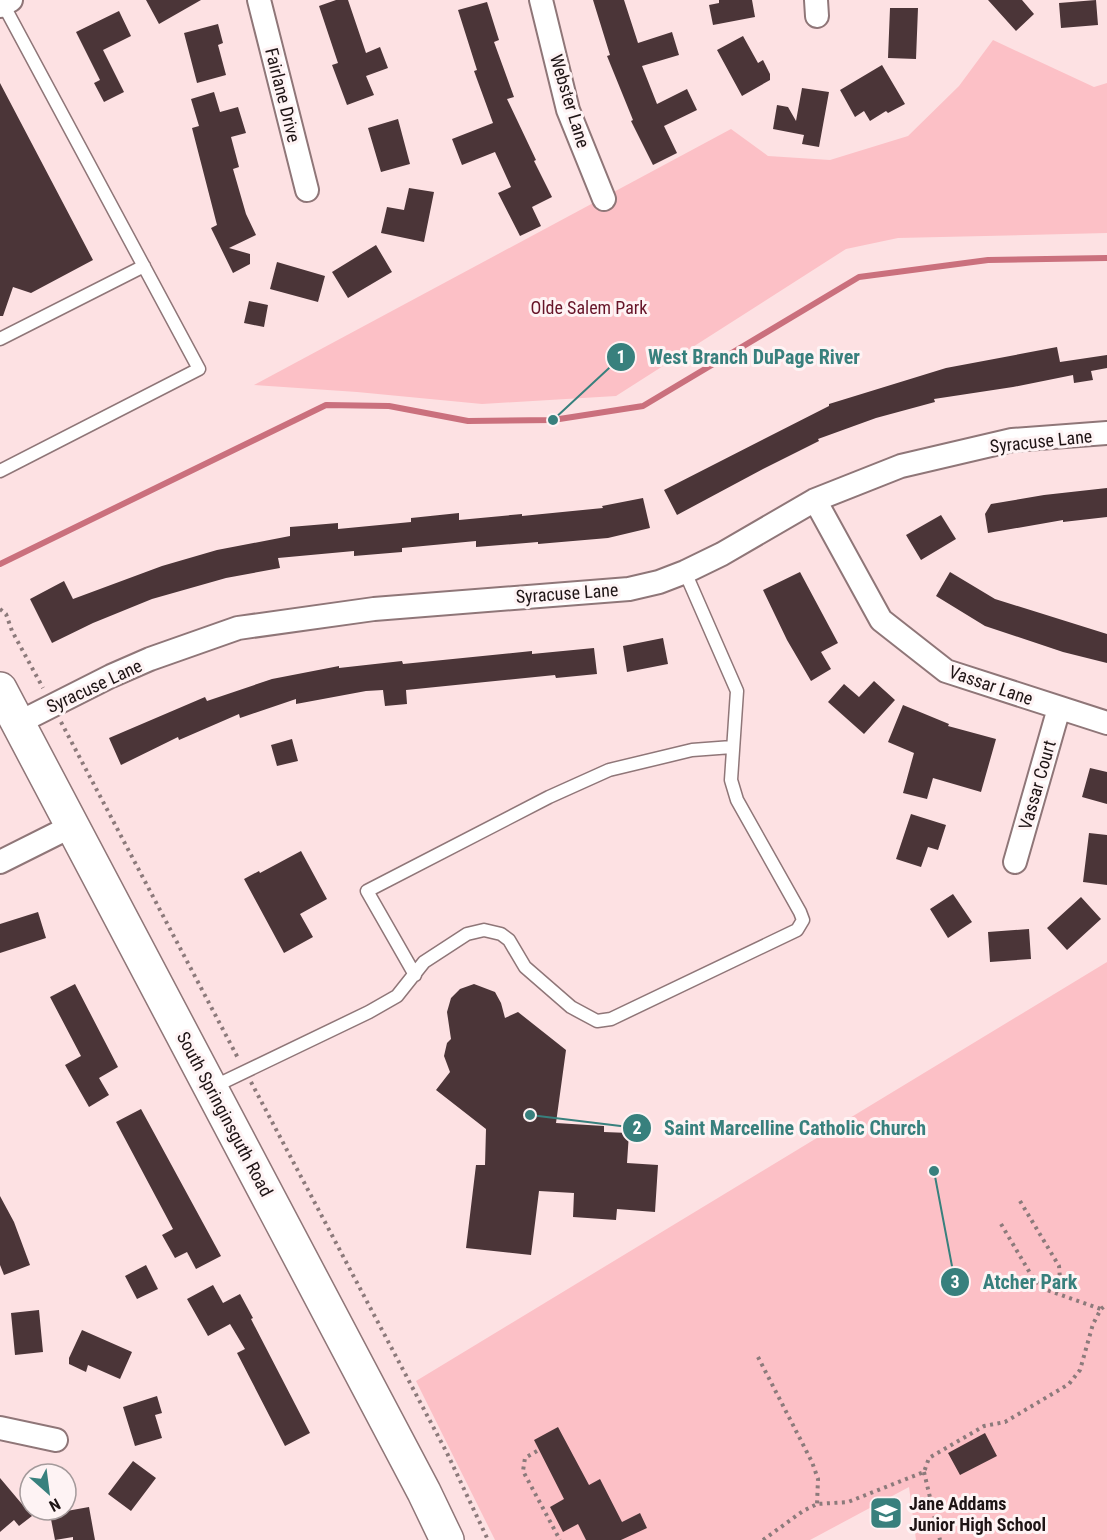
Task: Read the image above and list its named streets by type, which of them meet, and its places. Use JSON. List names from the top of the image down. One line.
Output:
{"streets":{"street":["Fairlane Drive","Webster Lane","Syracuse Lane","Vassar Lane","Vassar Court","South Springinsguth Road"]},"crossings":[["Syracuse Lane","Vassar Lane"],["Syracuse Lane","South Springinsguth Road"],["Vassar Lane","Vassar Court"]],"parks":["Olde Salem Park"],"places":{"other":["West Branch DuPage River","Saint Marcelline Catholic Church","Atcher Park"],"school or university":["Jane Addams Junior High School"]},"north":"bottom right"}
